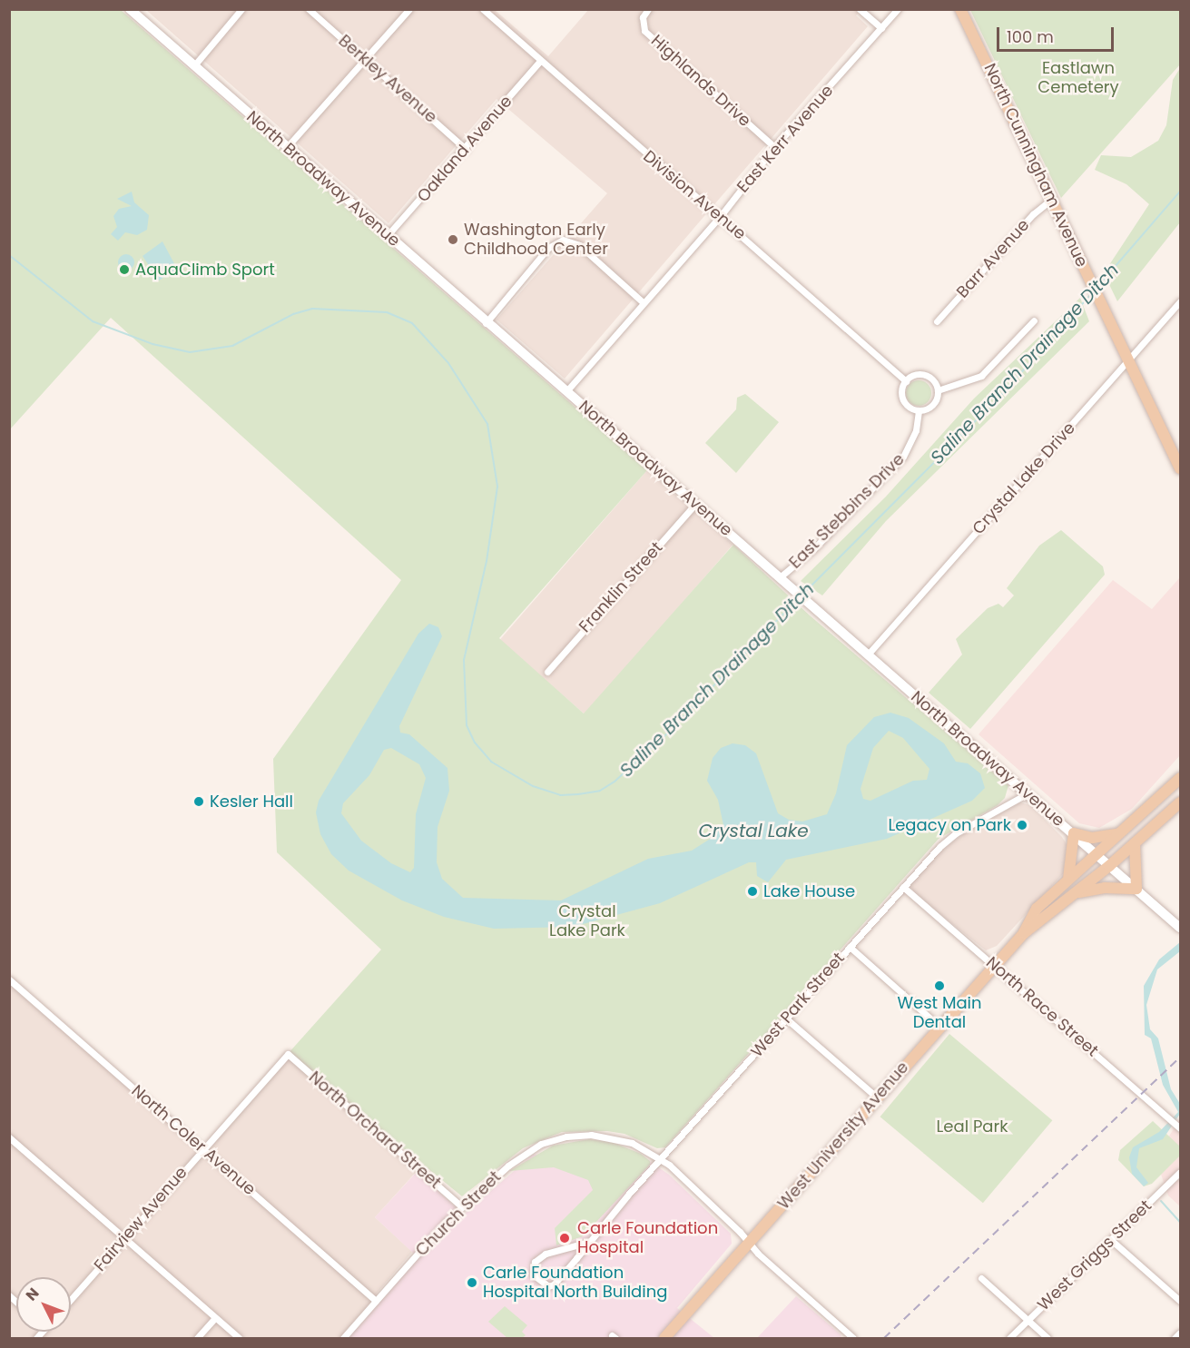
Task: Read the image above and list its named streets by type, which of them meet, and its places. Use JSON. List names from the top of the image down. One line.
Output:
{"streets":{"main road":["North Cunningham Avenue","West University Avenue"],"street":["Berkley Avenue","Highlands Drive","East Kerr Avenue","Oakland Avenue","North Broadway Avenue","Division Avenue","Barr Avenue","Crystal Lake Drive","East Stebbins Drive","Franklin Street","West Park Street","North Race Street","North Orchard Street","North Coler Avenue","Church Street","Fairview Avenue","West Griggs Street"]},"crossings":[["Berkley Avenue","Oakland Avenue"],["Highlands Drive","East Kerr Avenue"],["East Kerr Avenue","North Broadway Avenue"],["East Kerr Avenue","Division Avenue"],["Oakland Avenue","North Broadway Avenue"],["Oakland Avenue","Division Avenue"],["North Cunningham Avenue","Barr Avenue"],["North Cunningham Avenue","Crystal Lake Drive"],["North Broadway Avenue","Crystal Lake Drive"],["North Broadway Avenue","East Stebbins Drive"],["North Broadway Avenue","Franklin Street"],["North Broadway Avenue","West Park Street"],["North Broadway Avenue","West University Avenue"],["Division Avenue","East Stebbins Drive"],["West Park Street","North Race Street"],["West Park Street","Church Street"],["North Race Street","West University Avenue"],["North Orchard Street","Church Street"],["North Orchard Street","Fairview Avenue"],["West University Avenue","Church Street"],["North Coler Avenue","Church Street"],["North Coler Avenue","Fairview Avenue"]],"water":["Saline Branch Drainage Ditch","Crystal Lake"],"parks":["Eastlawn Cemetery","Crystal Lake Park","Leal Park"],"places":["Washington Early Childhood Center","AquaClimb Sport","Kesler Hall","Legacy on Park","Lake House","West Main Dental","Carle Foundation Hospital","Carle Foundation Hospital North Building"],"scale_bar":"100 m","north":"top left"}
